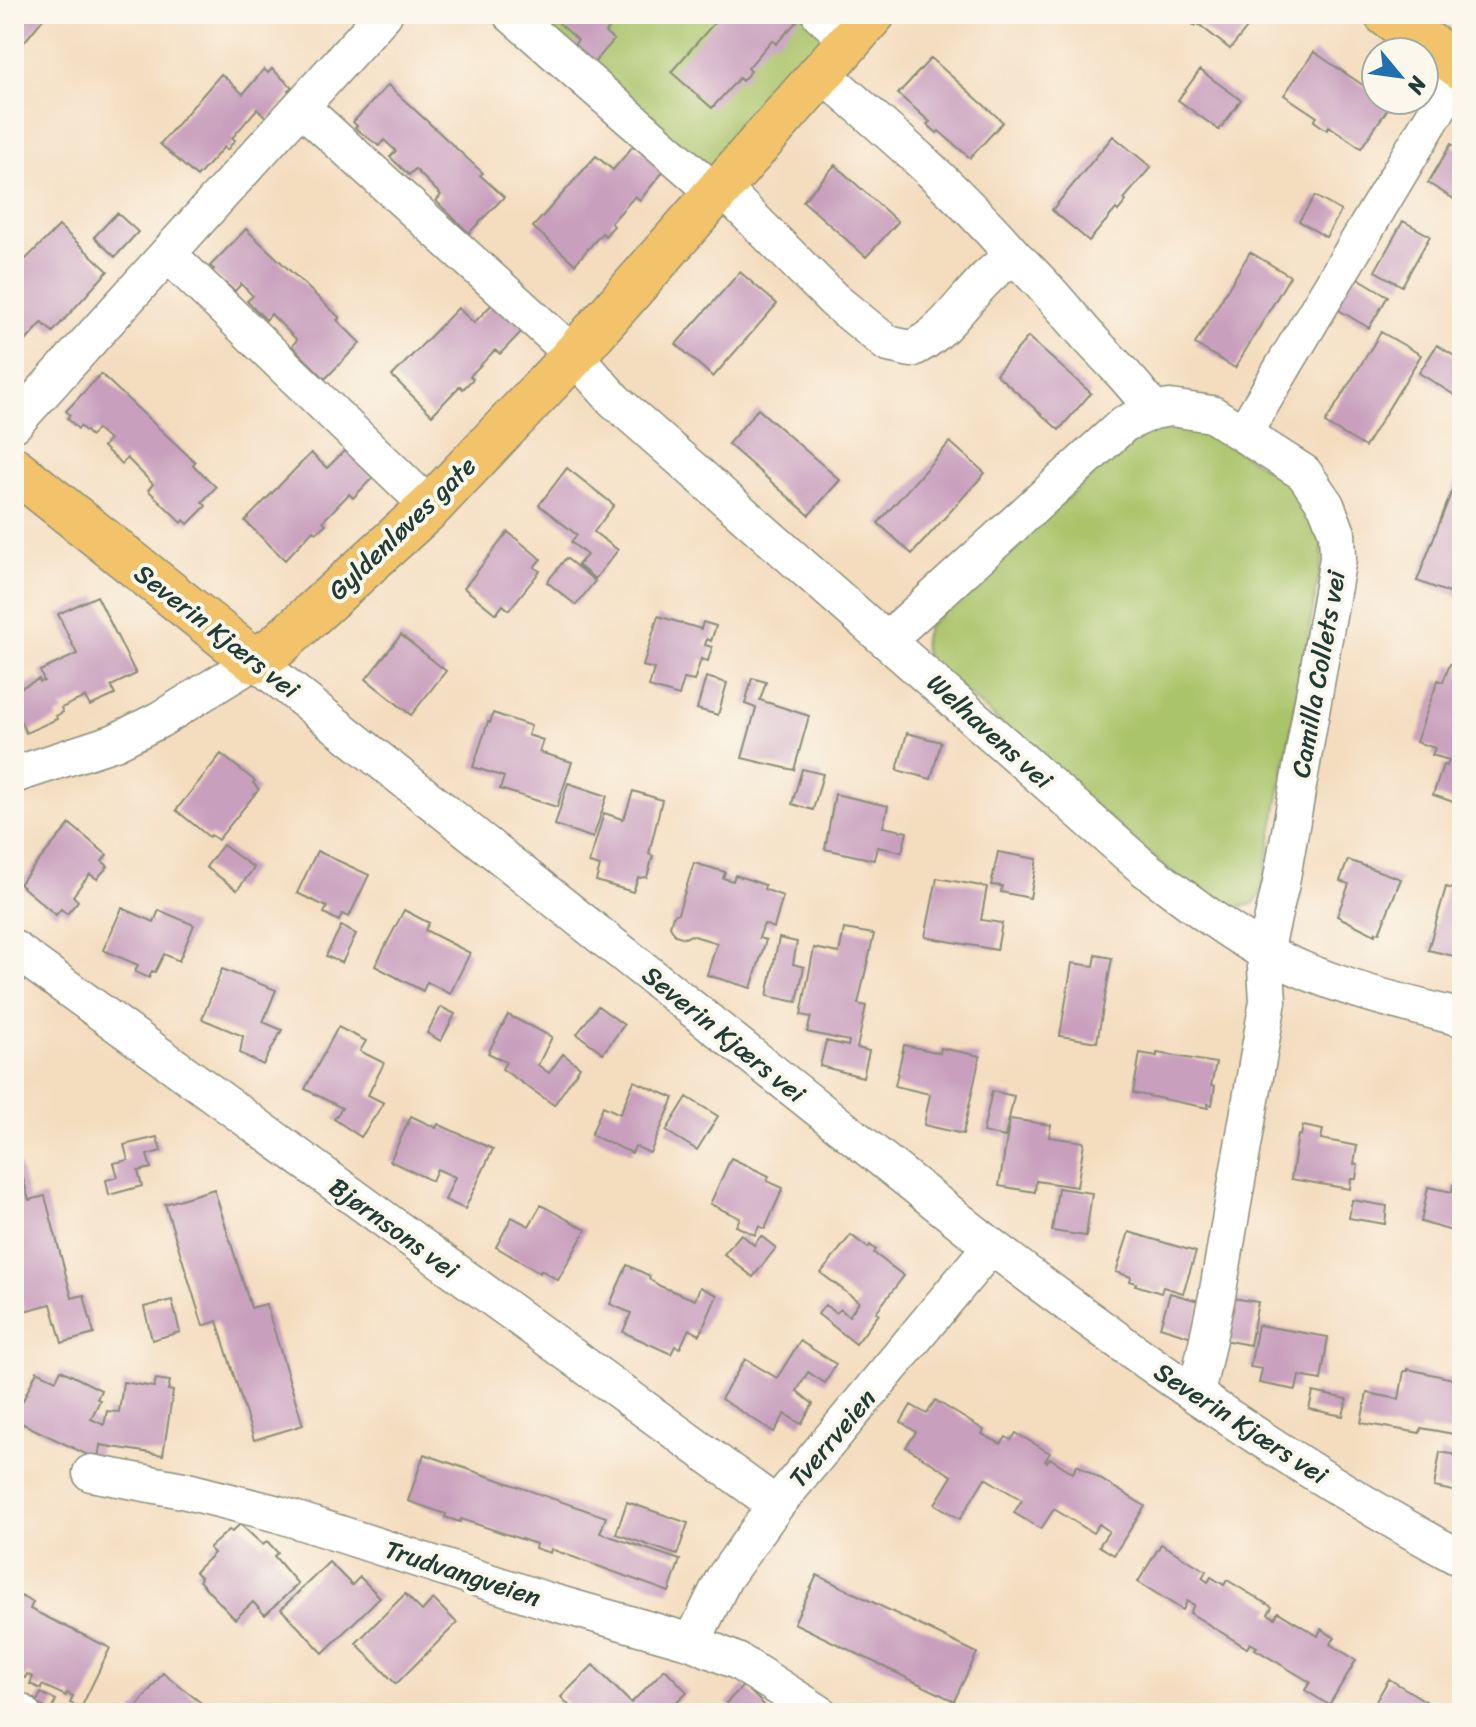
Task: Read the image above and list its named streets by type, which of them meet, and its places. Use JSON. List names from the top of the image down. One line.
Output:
{"streets":{"main road":["Gyldenløves gate","Severin Kjærs vei"],"street":["Camilla Collets vei","Welhavens vei","Bjørnsons vei","Tverrveien","Trudvangveien"]},"crossings":[["Gyldenløves gate","Severin Kjærs vei"],["Gyldenløves gate","Camilla Collets vei"],["Gyldenløves gate","Welhavens vei"],["Severin Kjærs vei","Camilla Collets vei"],["Severin Kjærs vei","Tverrveien"],["Camilla Collets vei","Welhavens vei"],["Bjørnsons vei","Tverrveien"],["Tverrveien","Trudvangveien"]],"north":"bottom right"}
